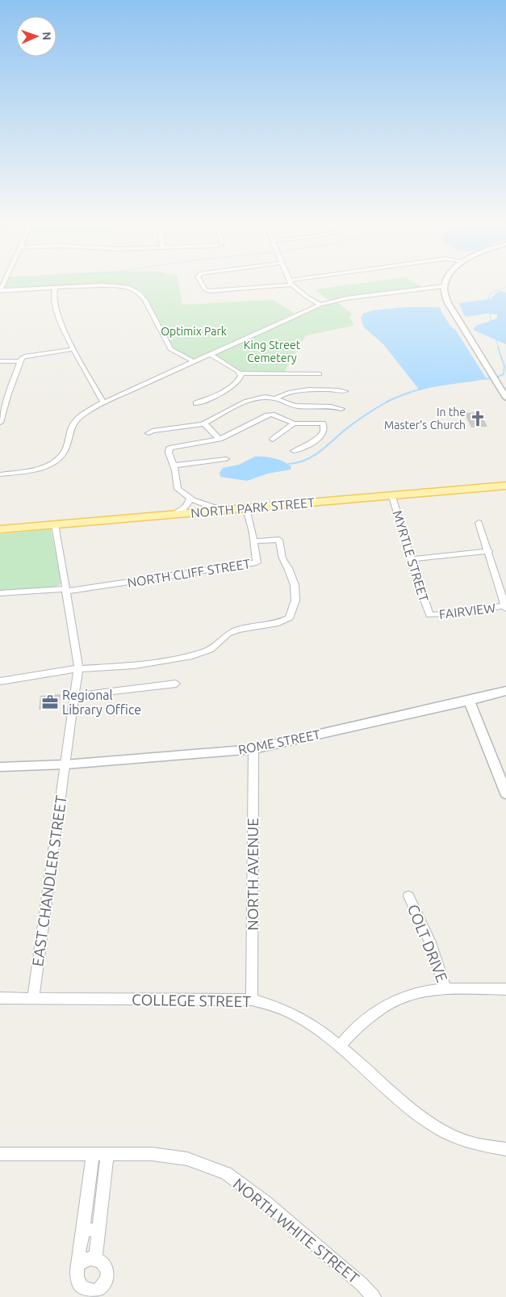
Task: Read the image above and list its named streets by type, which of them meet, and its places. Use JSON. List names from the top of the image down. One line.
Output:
{"streets":{"main road":["NORTH PARK STREET"],"street":["MYRTLE STREET","NORTH CLIFF STREET","FAIRVIEW","ROME STREET","NORTH AVENUE","EAST CHANDLER STREET","COLT DRIVE","COLLEGE STREET","NORTH WHITE STREET"]},"crossings":[["NORTH PARK STREET","MYRTLE STREET"],["NORTH PARK STREET","NORTH CLIFF STREET"],["NORTH PARK STREET","EAST CHANDLER STREET"],["MYRTLE STREET","FAIRVIEW"],["NORTH CLIFF STREET","EAST CHANDLER STREET"],["ROME STREET","NORTH AVENUE"],["ROME STREET","EAST CHANDLER STREET"],["NORTH AVENUE","COLLEGE STREET"],["EAST CHANDLER STREET","COLLEGE STREET"]],"parks":["Optimix Park","King Street Cemetery"],"places":{"church":["In the Master's Church"],"office":["Regional Library Office"]},"north":"right"}
